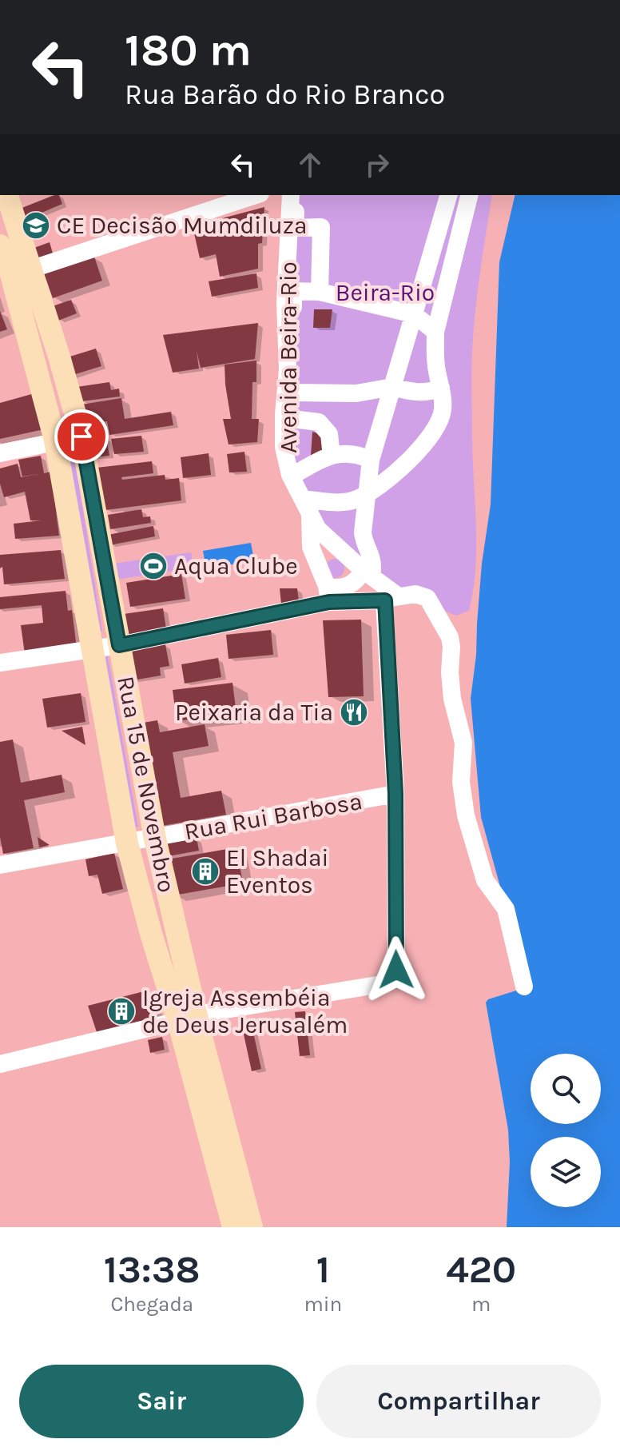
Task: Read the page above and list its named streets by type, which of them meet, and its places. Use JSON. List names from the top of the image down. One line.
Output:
{"streets":{"main road":["Rua 15 de Novembro"],"street":["Avenida Beira-Rio","Rua Rui Barbosa"]},"crossings":[["Rua 15 de Novembro","Rua Rui Barbosa"]],"parks":["Beira-Rio"],"places":{"school or university":["CE Decisão Mumdiluza"],"sports":["Aqua Clube"],"restaurant":["Peixaria da Tia"],"building":["El Shadai Eventos","Igreja Assembéia de Deus Jerusalém"]},"page":{"turn":["180 m","Rua Barão do Rio Branco"],"eta":["13:38","Chegada","1","min","420","m"],"buttons":["Sair","Compartilhar"]}}
